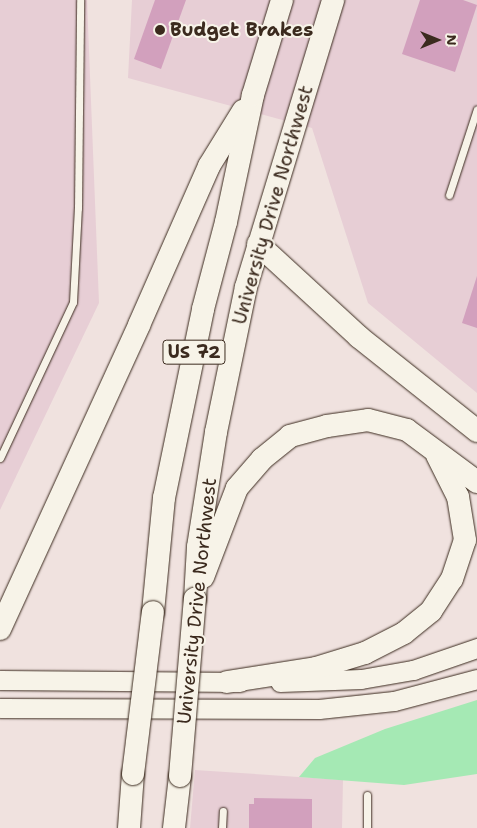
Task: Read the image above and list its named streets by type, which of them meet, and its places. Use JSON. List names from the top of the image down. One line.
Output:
{"streets":{"highway":["University Drive Northwest","US 72"]},"places":["Budget Brakes"],"north":"right"}
